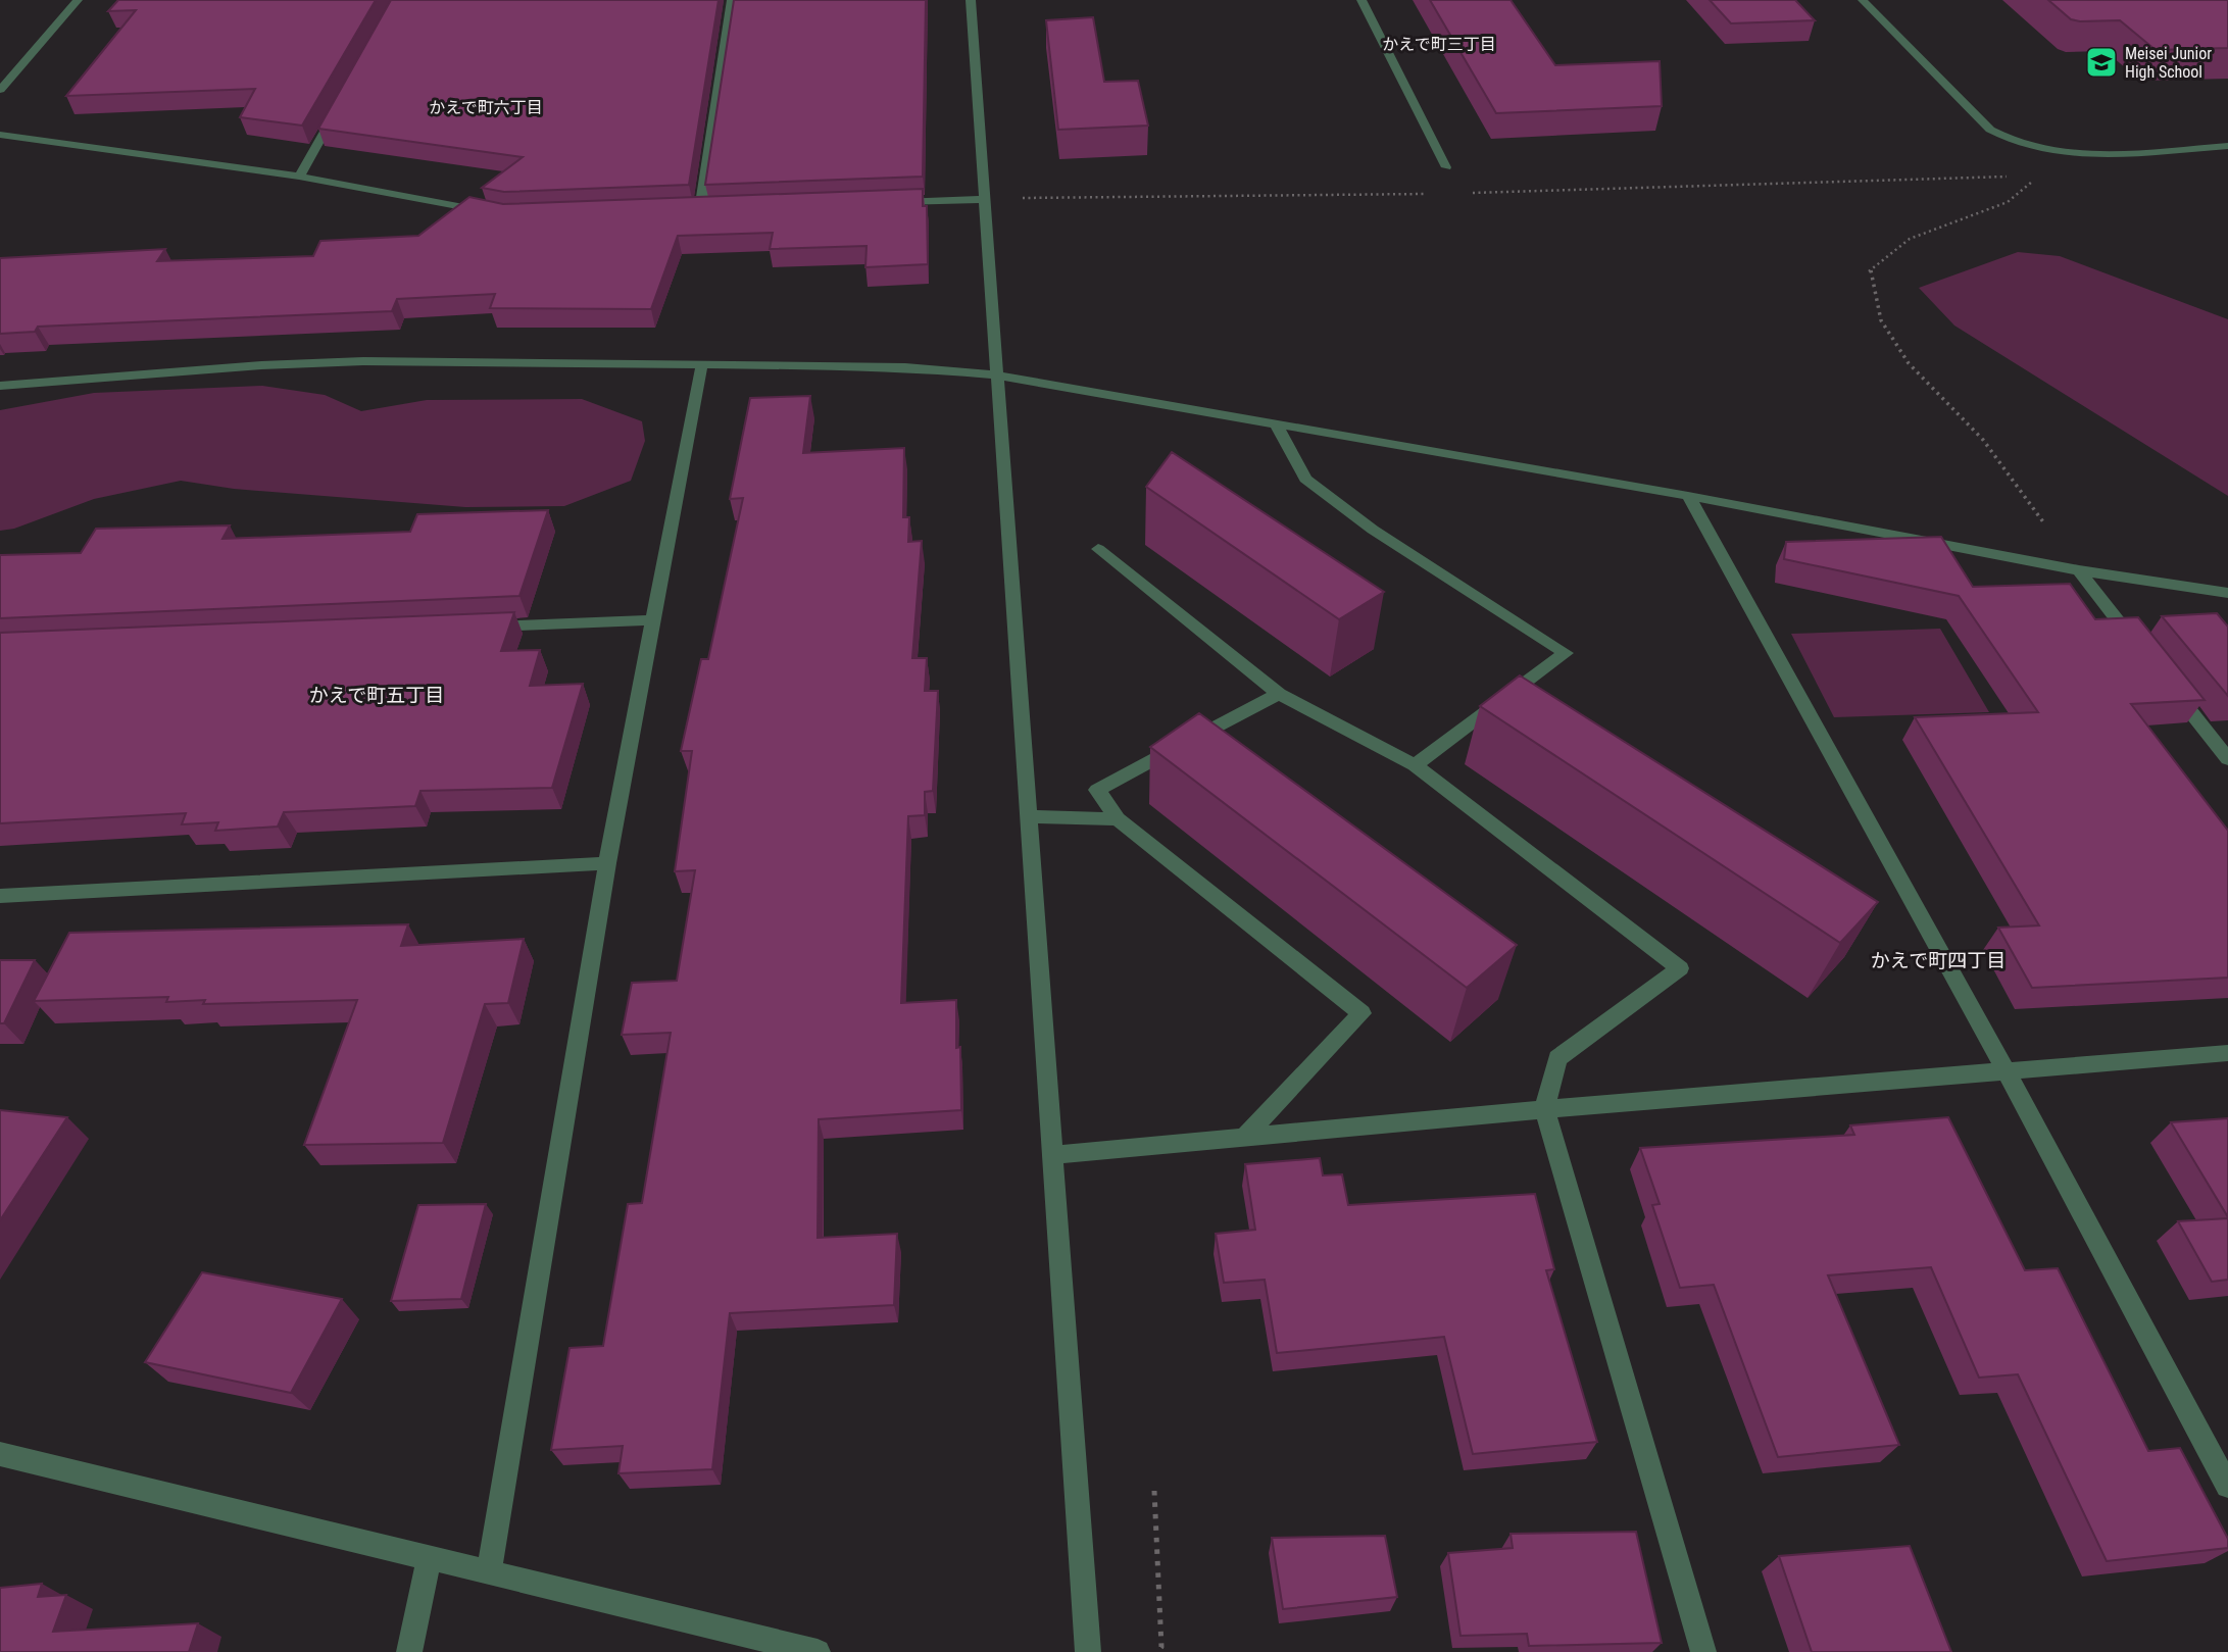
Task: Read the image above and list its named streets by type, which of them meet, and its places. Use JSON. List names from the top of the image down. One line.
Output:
{"districts":["かえで町三丁目","かえで町六丁目","かえで町五丁目","かえで町四丁目"],"places":{"school or university":["Meisei Junior High School"]}}
